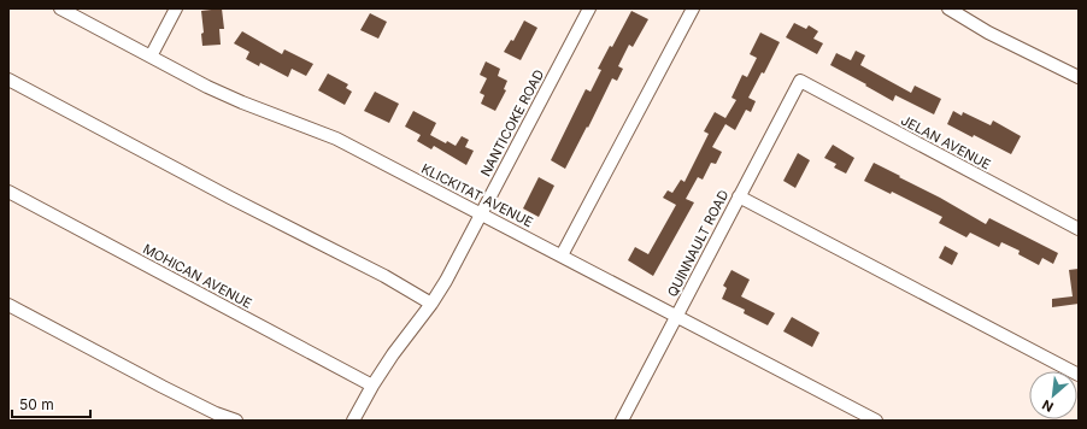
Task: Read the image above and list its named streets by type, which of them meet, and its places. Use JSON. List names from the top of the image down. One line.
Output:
{"streets":{"street":["NANTICOKE ROAD","JELAN AVENUE","KLICKITAT AVENUE","QUINNAULT ROAD","MOHICAN AVENUE"]},"crossings":[["NANTICOKE ROAD","KLICKITAT AVENUE"],["NANTICOKE ROAD","MOHICAN AVENUE"],["JELAN AVENUE","QUINNAULT ROAD"],["KLICKITAT AVENUE","QUINNAULT ROAD"]],"scale_bar":"50 m","north":"bottom left"}
